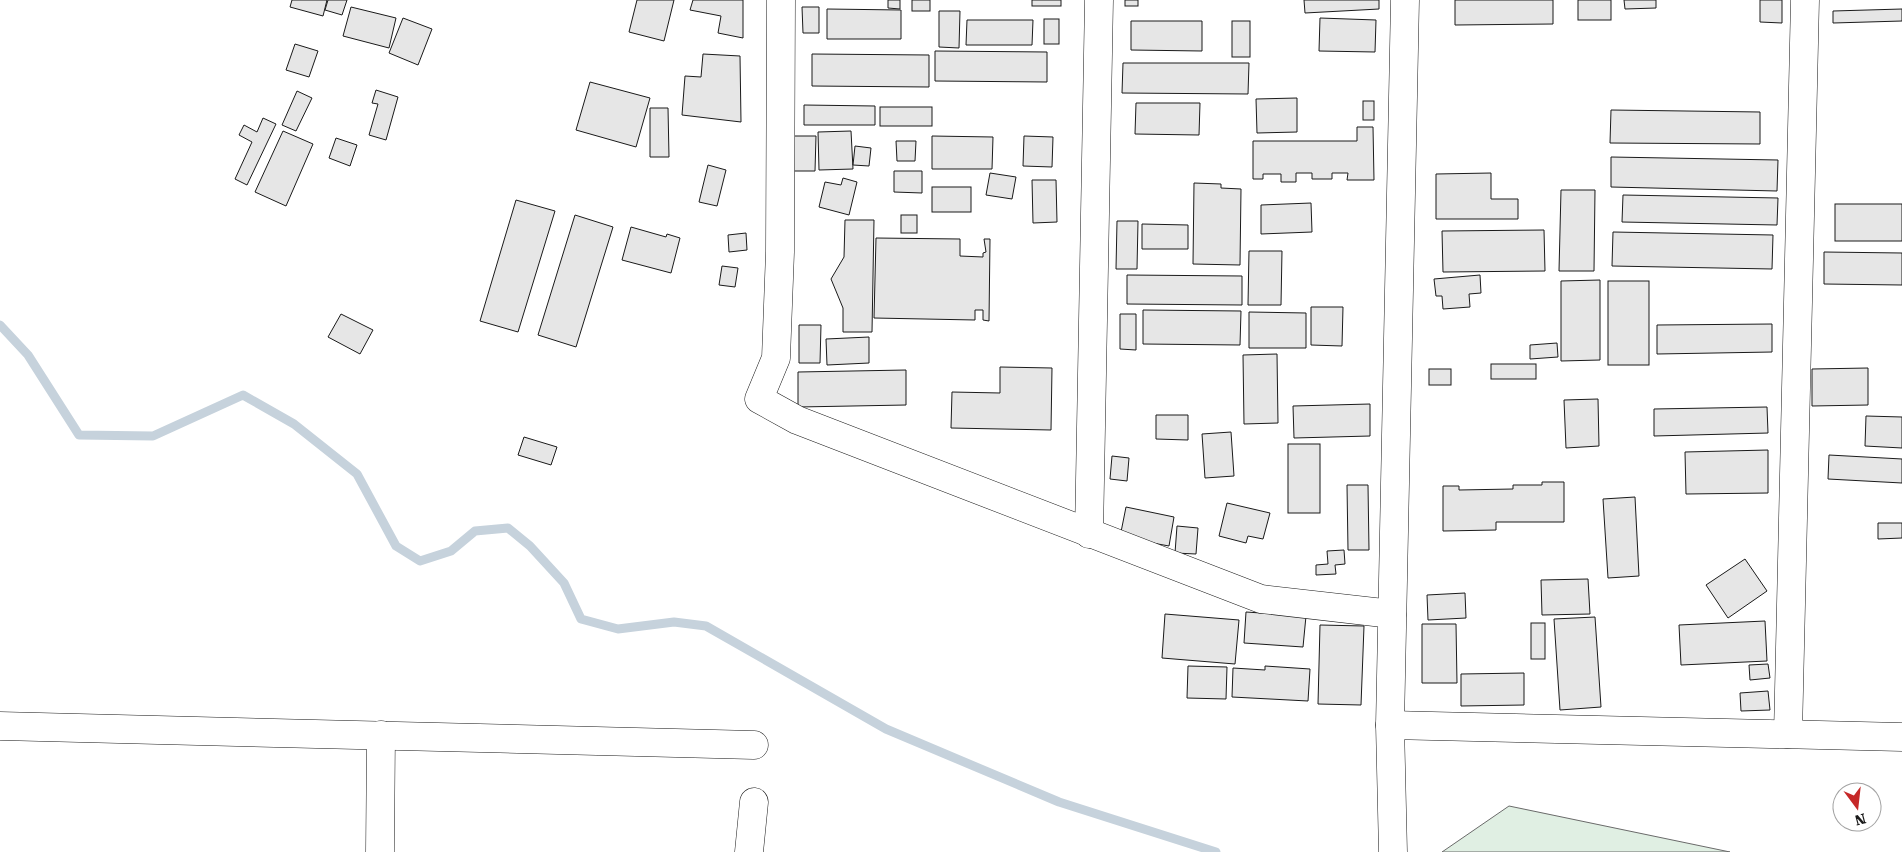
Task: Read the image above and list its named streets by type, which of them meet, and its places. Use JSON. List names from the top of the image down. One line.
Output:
{"north":"bottom"}
